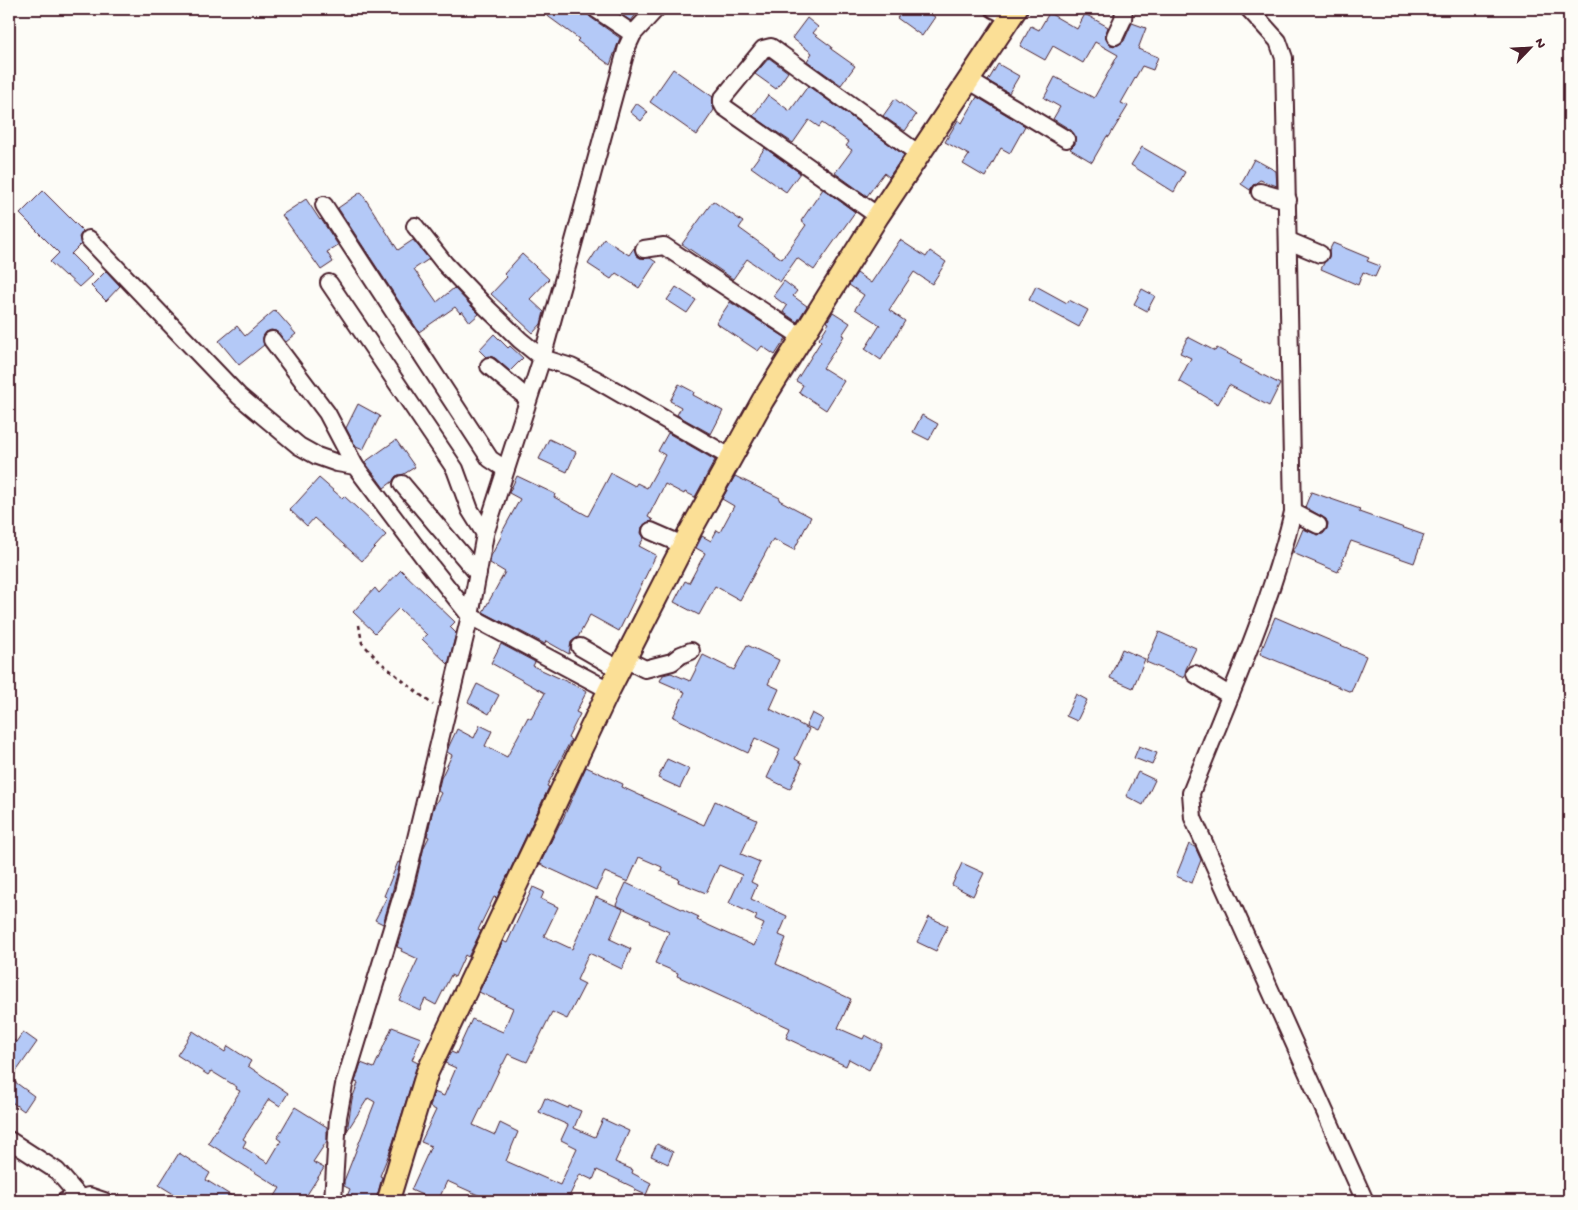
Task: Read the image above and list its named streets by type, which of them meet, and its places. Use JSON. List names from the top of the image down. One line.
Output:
{"north":"top right"}
